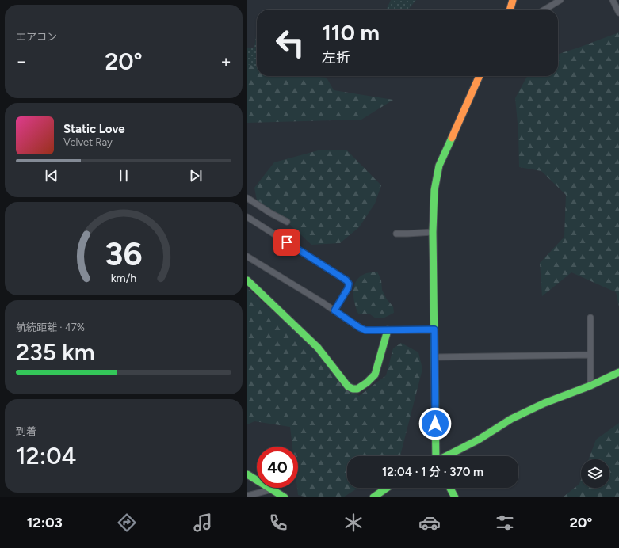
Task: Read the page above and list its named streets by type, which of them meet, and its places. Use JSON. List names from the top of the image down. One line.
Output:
{"page":{"tile":["エアコン",["航続距離 · 47%","235 km"],["到着","12:04"]],"turn":["110 m","左折"],"heat":["−","20°","+"],"song":["Static Love","Velvet Ray"],"limit":"40","trip":"12:04 · 1 分 · 370 m","tabs":["12:03","20°"],"gauge":["36","km/h"]}}
